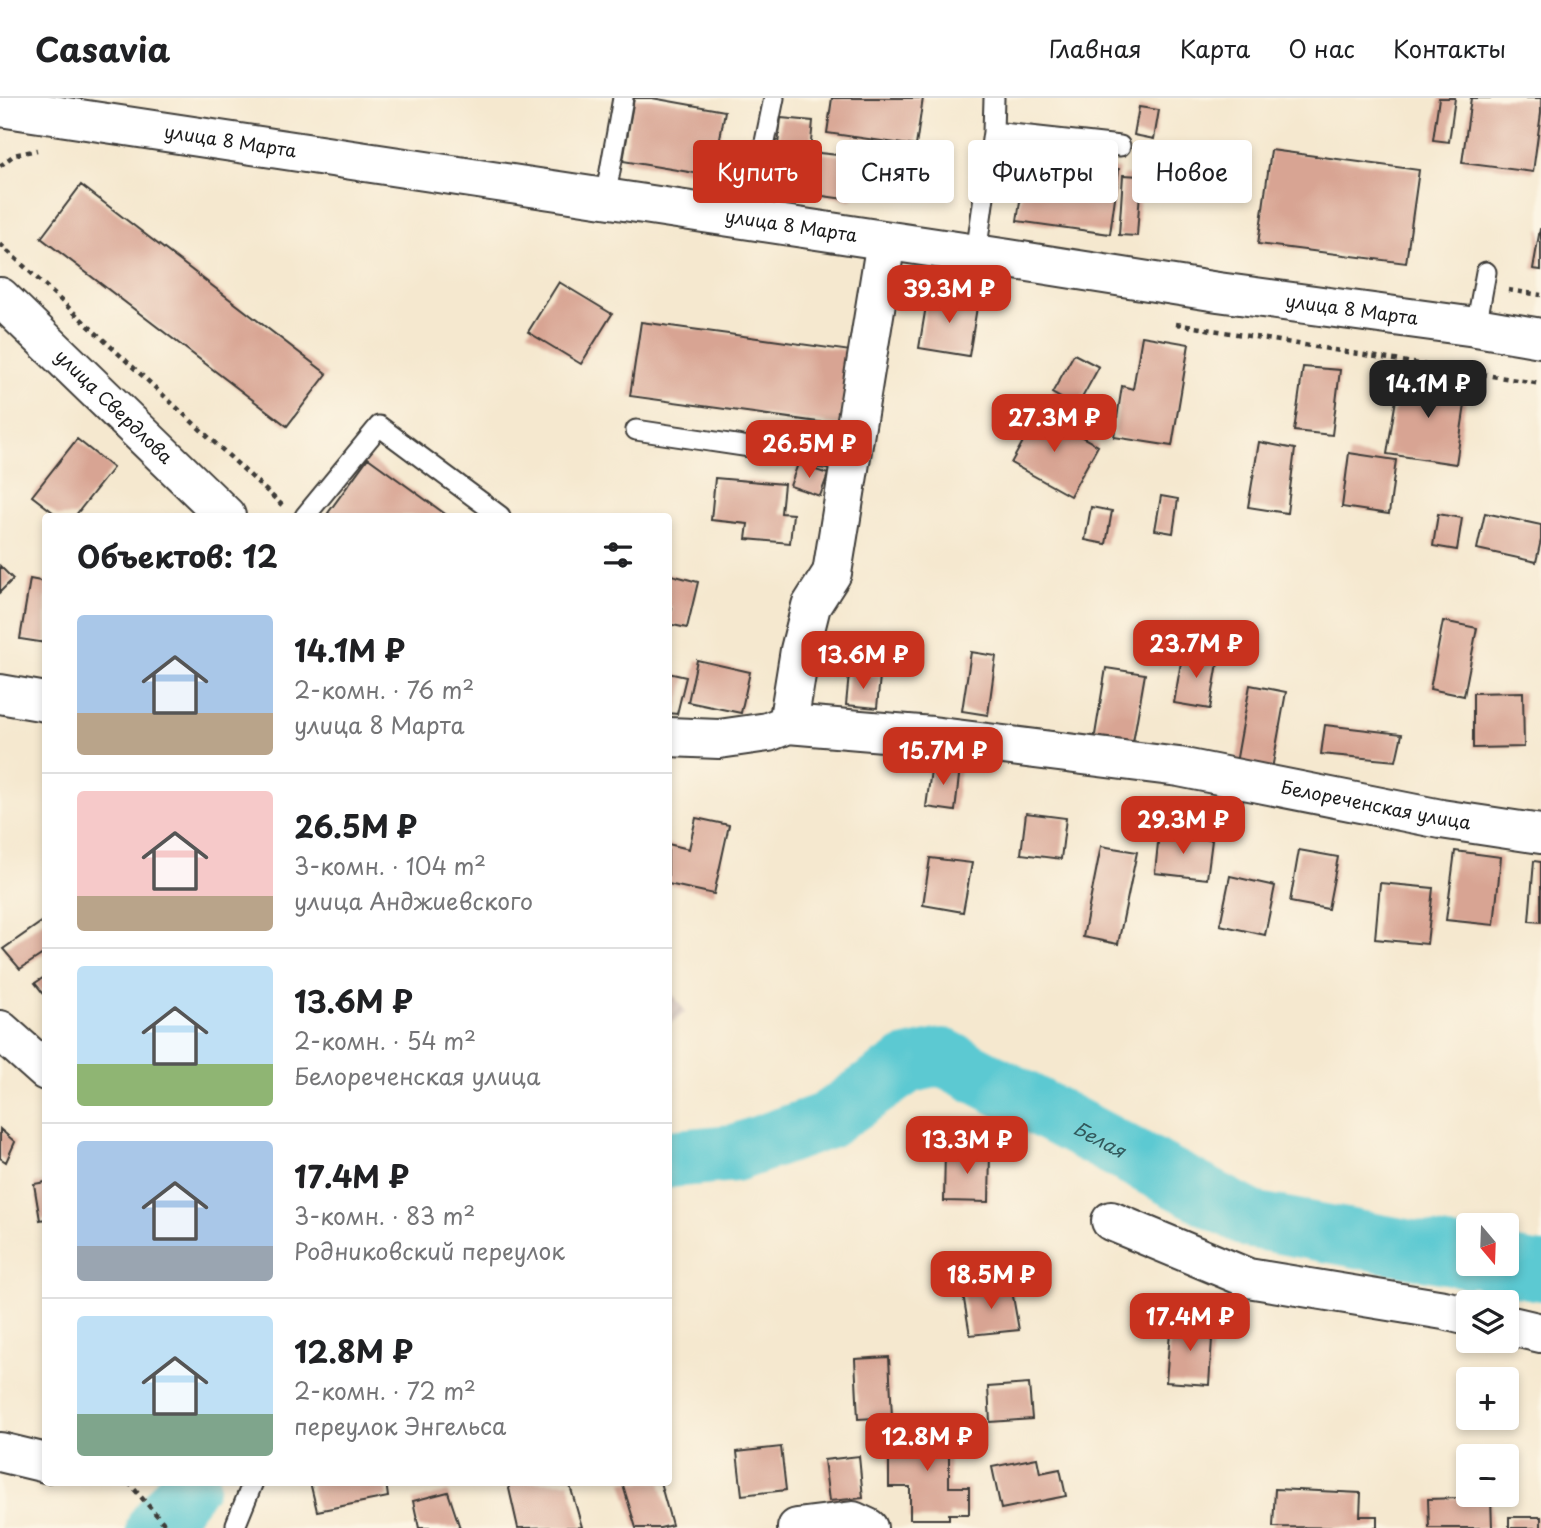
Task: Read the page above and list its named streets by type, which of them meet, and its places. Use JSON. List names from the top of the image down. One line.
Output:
{"streets":{"street":["улица 8 Марта","улица Свердлова","Белореченская улица"]},"water":["Белая"],"north":"bottom","page":{"header":"Casavia","nav":["Главная","Карта","О нас","Контакты"],"chip":["Купить","Снять","Фильтры","Новое"],"price":["39.3M ₽","14.1M ₽","27.3M ₽","26.5M ₽","23.7M ₽","13.6M ₽","15.7M ₽","29.3M ₽","13.3M ₽","18.5M ₽","17.4M ₽","12.8M ₽"],"heading":"Объектов: 12","list":[{"name":"14.1M ₽","note":"2-комн. · 76 m² · улица 8 Марта"},{"name":"26.5M ₽","note":"3-комн. · 104 m² · улица Анджиевского"},{"name":"13.6M ₽","note":"2-комн. · 54 m² · Белореченская улица"},{"name":"17.4M ₽","note":"3-комн. · 83 m² · Родниковский переулок"},{"name":"12.8M ₽","note":"2-комн. · 72 m² · переулок Энгельса"}],"map_buttons":["+","−"]}}
